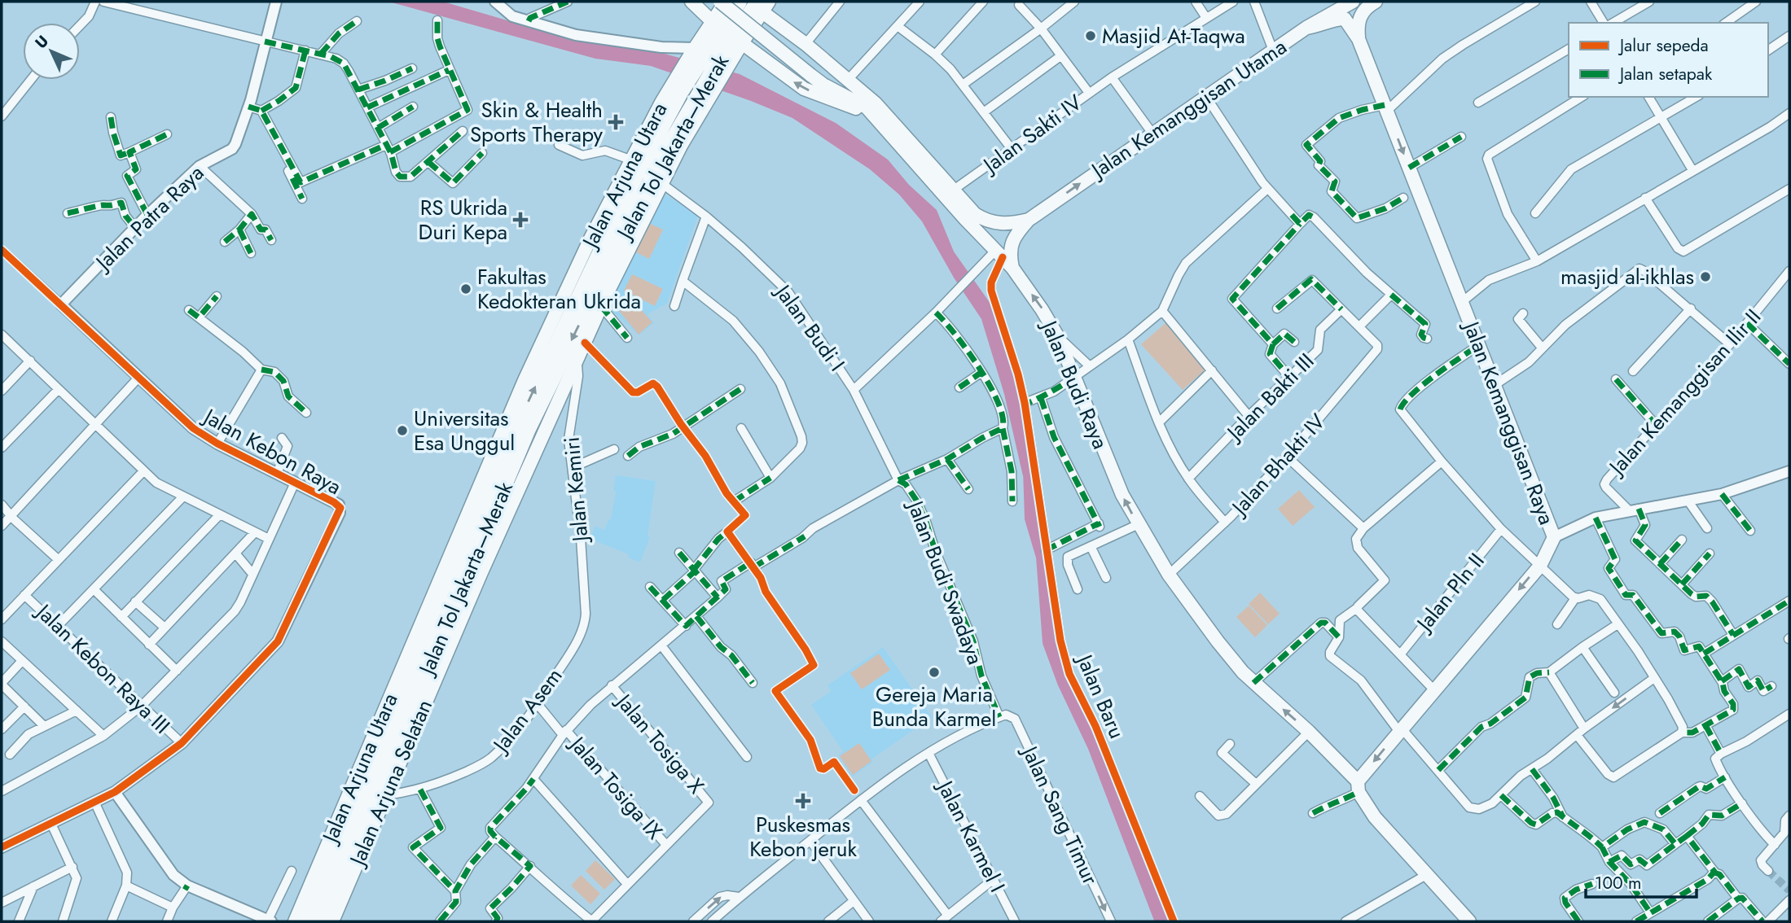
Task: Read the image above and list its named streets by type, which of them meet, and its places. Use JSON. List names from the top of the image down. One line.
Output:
{"streets":{"highway":["Jalan Tol Jakarta–Merak"],"main road":["Jalan Kemanggisan Utama","Jalan Arjuna Utara","Jalan Budi Raya","Jalan Kemanggisan Raya","Jalan Arjuna Selatan"],"street":["Jalan Sakti IV","Jalan Patra Raya","Jalan Budi I","Jalan Kemanggisan Ilir II","Jalan Bakti III","Jalan Kebon Raya","Jalan Bhakti IV","Jalan Kemiri","Jalan Budi Swadaya","Jalan Pln II","Jalan Kebon Raya III","Jalan Baru","Jalan Asem","Jalan Tosiga X","Jalan Tosiga IX","Jalan Sang Timur","Jalan Karmel I"]},"crossings":[["Jalan Kemanggisan Utama","Jalan Budi Raya"],["Jalan Sakti IV","Jalan Budi Raya"],["Jalan Tol Jakarta–Merak","Jalan Arjuna Utara"],["Jalan Tol Jakarta–Merak","Jalan Budi Raya"],["Jalan Tol Jakarta–Merak","Jalan Arjuna Selatan"],["Jalan Patra Raya","Jalan Kebon Raya"],["Jalan Budi I","Jalan Budi Swadaya"],["Jalan Budi I","Jalan Arjuna Selatan"],["Jalan Budi Raya","Jalan Kemanggisan Raya"],["Jalan Budi Raya","Jalan Bhakti IV"],["Jalan Budi Raya","Jalan Baru"],["Jalan Kebon Raya","Jalan Kebon Raya III"],["Jalan Kemiri","Jalan Asem"],["Jalan Kemiri","Jalan Arjuna Selatan"],["Jalan Budi Swadaya","Jalan Sang Timur"],["Jalan Asem","Jalan Arjuna Selatan"],["Jalan Asem","Jalan Tosiga IX"],["Jalan Tosiga X","Jalan Tosiga IX"]],"one_way":["Jalan Sang Timur"],"places":{"other":["Masjid At-Taqwa","masjid al-ikhlas","Fakultas Kedokteran Ukrida","Universitas Esa Unggul","Gereja Maria Bunda Karmel"],"health":["Skin & Health Sports Therapy","RS Ukrida Duri Kepa","Puskesmas Kebon jeruk"]},"legend":["Jalur sepeda","Jalan setapak"],"scale_bar":"100 m","north":"top left"}
